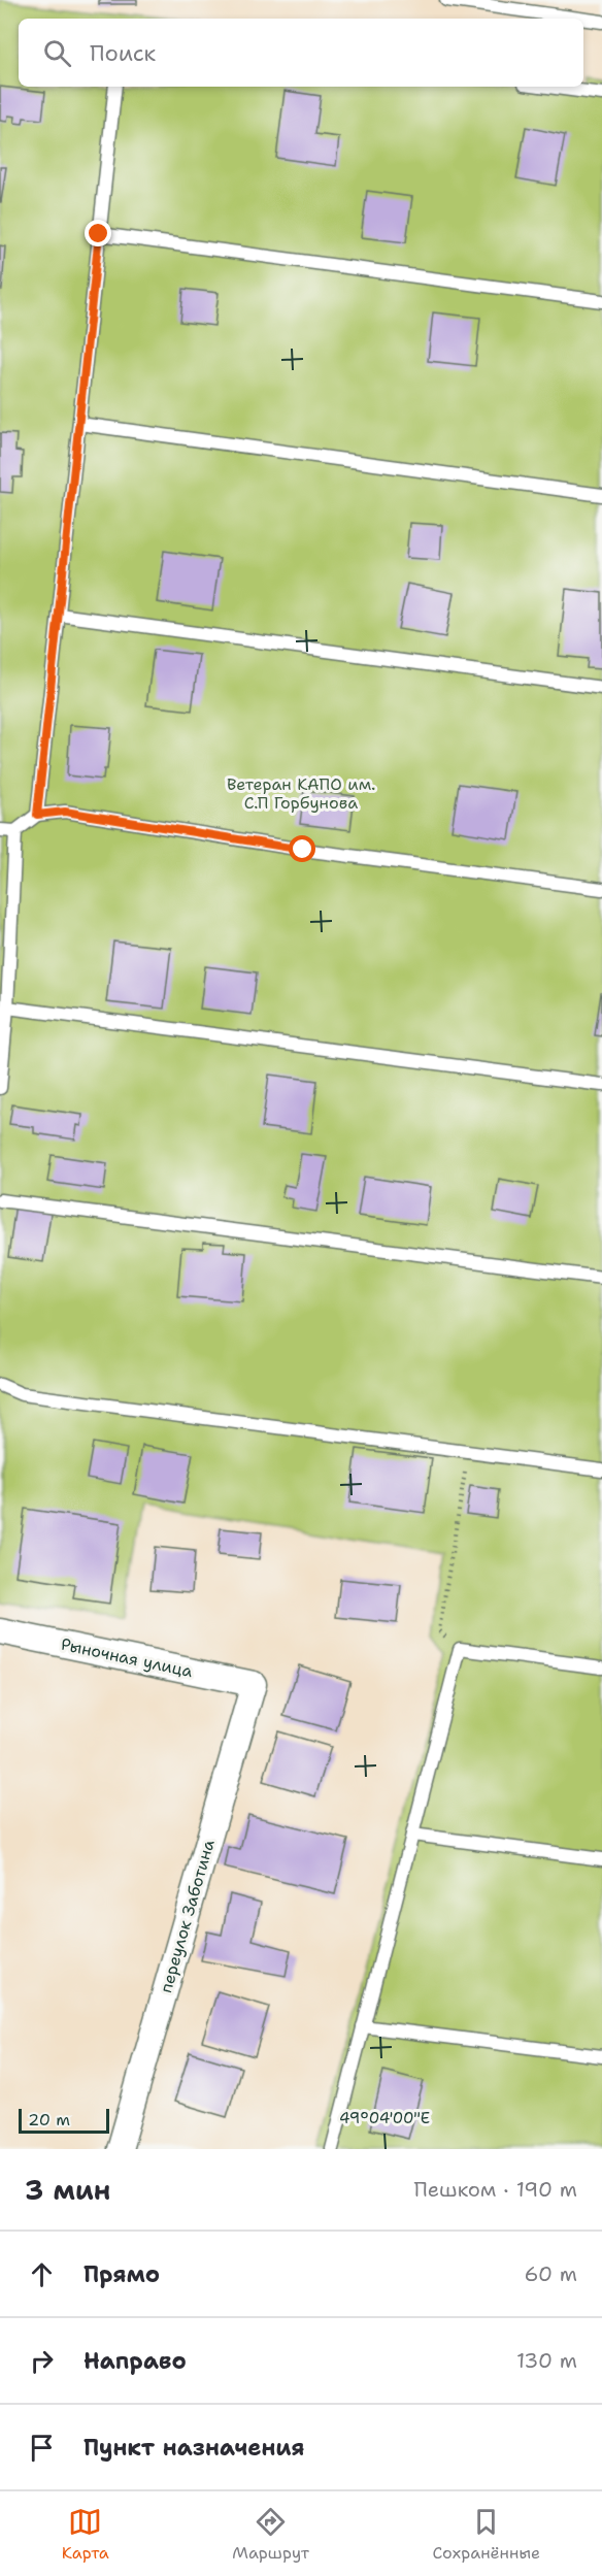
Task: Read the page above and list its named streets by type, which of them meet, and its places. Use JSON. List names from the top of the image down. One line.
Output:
{"streets":{"street":["Рыночная улица","переулок Заботина"]},"crossings":[["Рыночная улица","переулок Заботина"]],"parks":["Ветеран КАПО им. С.П Горбунова"],"scale_bar":"20 m","page":{"search":"Поиск","scale":"20 m","heading":["3 мин","Пешком · 190 m"],"list":[["Прямо","60 m"],["Направо","130 m"],"Пункт назначения"],"nav":["Карта","Маршрут","Сохранённые"]},"coordinates":["49°04'00\"E"]}
